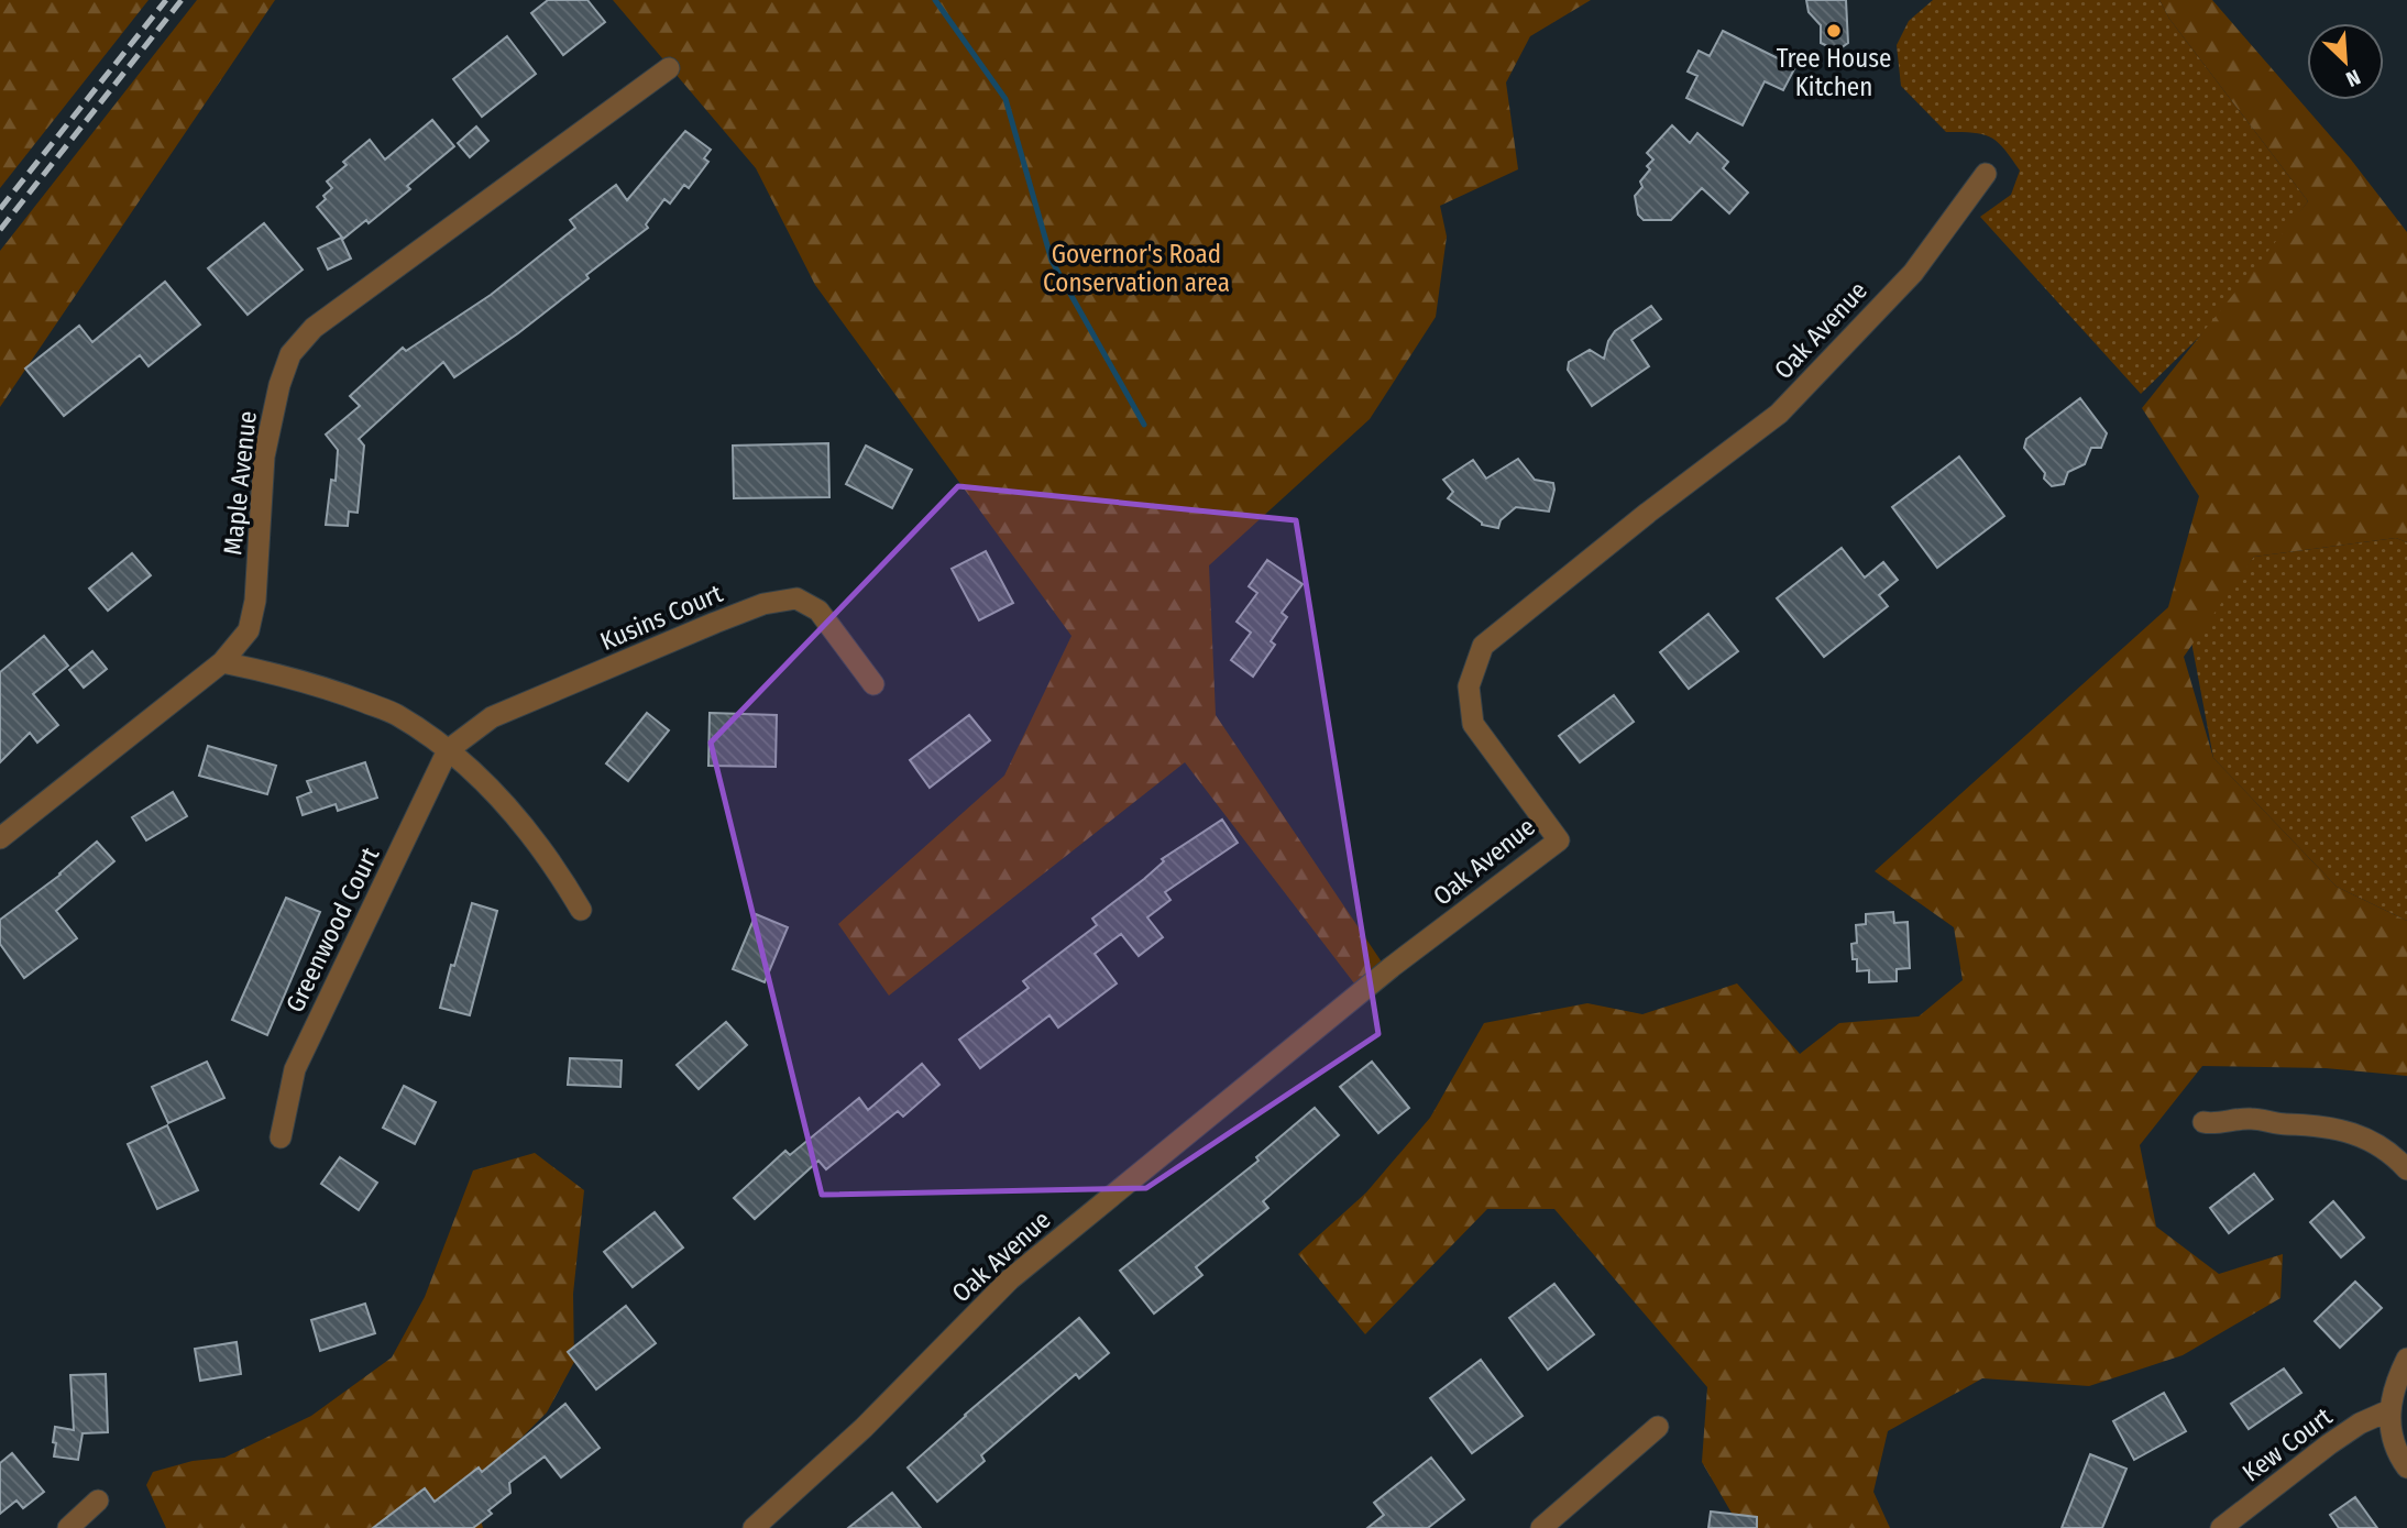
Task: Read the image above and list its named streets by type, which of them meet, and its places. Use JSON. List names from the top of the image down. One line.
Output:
{"streets":{"street":["Oak Avenue","Maple Avenue","Kusins Court","Greenwood Court","Kew Court"]},"crossings":[["Kusins Court","Greenwood Court"]],"parks":["Governor's Road Conservation area"],"places":["Tree House Kitchen"],"north":"bottom right"}
